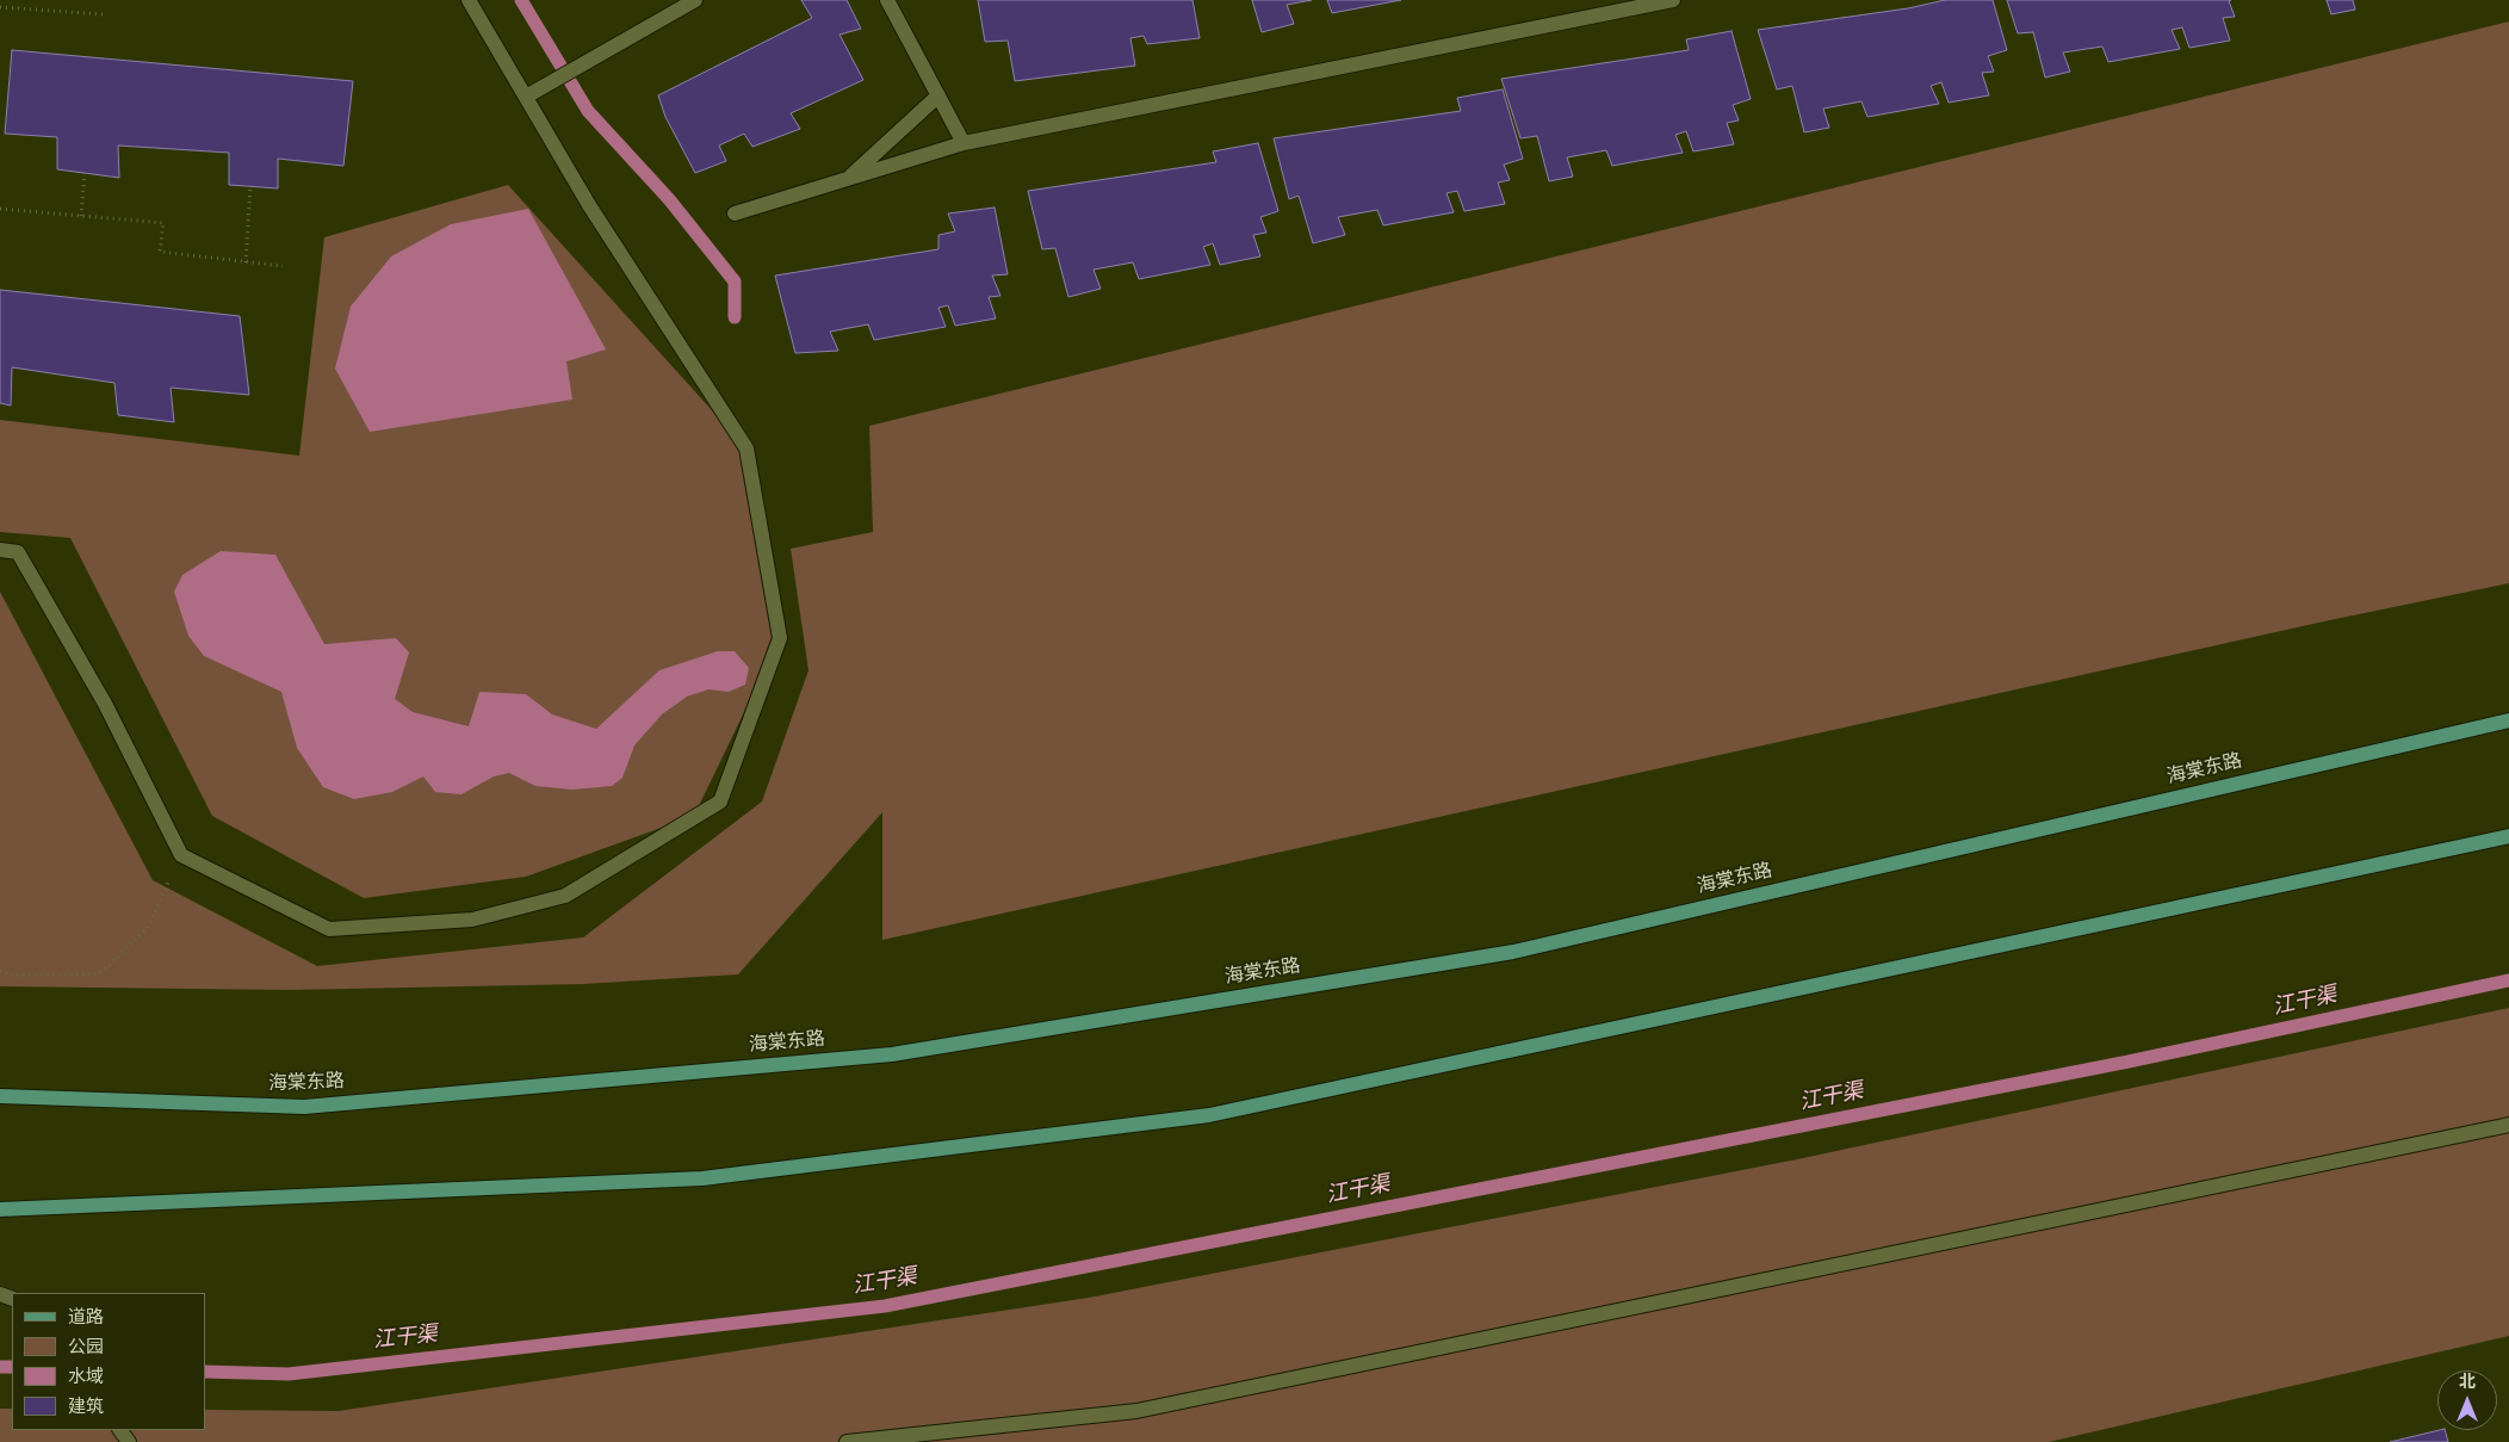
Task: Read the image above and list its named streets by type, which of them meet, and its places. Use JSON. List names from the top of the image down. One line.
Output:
{"streets":{"main road":["海棠东路"]},"water":["江干渠"],"legend":["道路","公园","水域","建筑"],"north":"top"}
